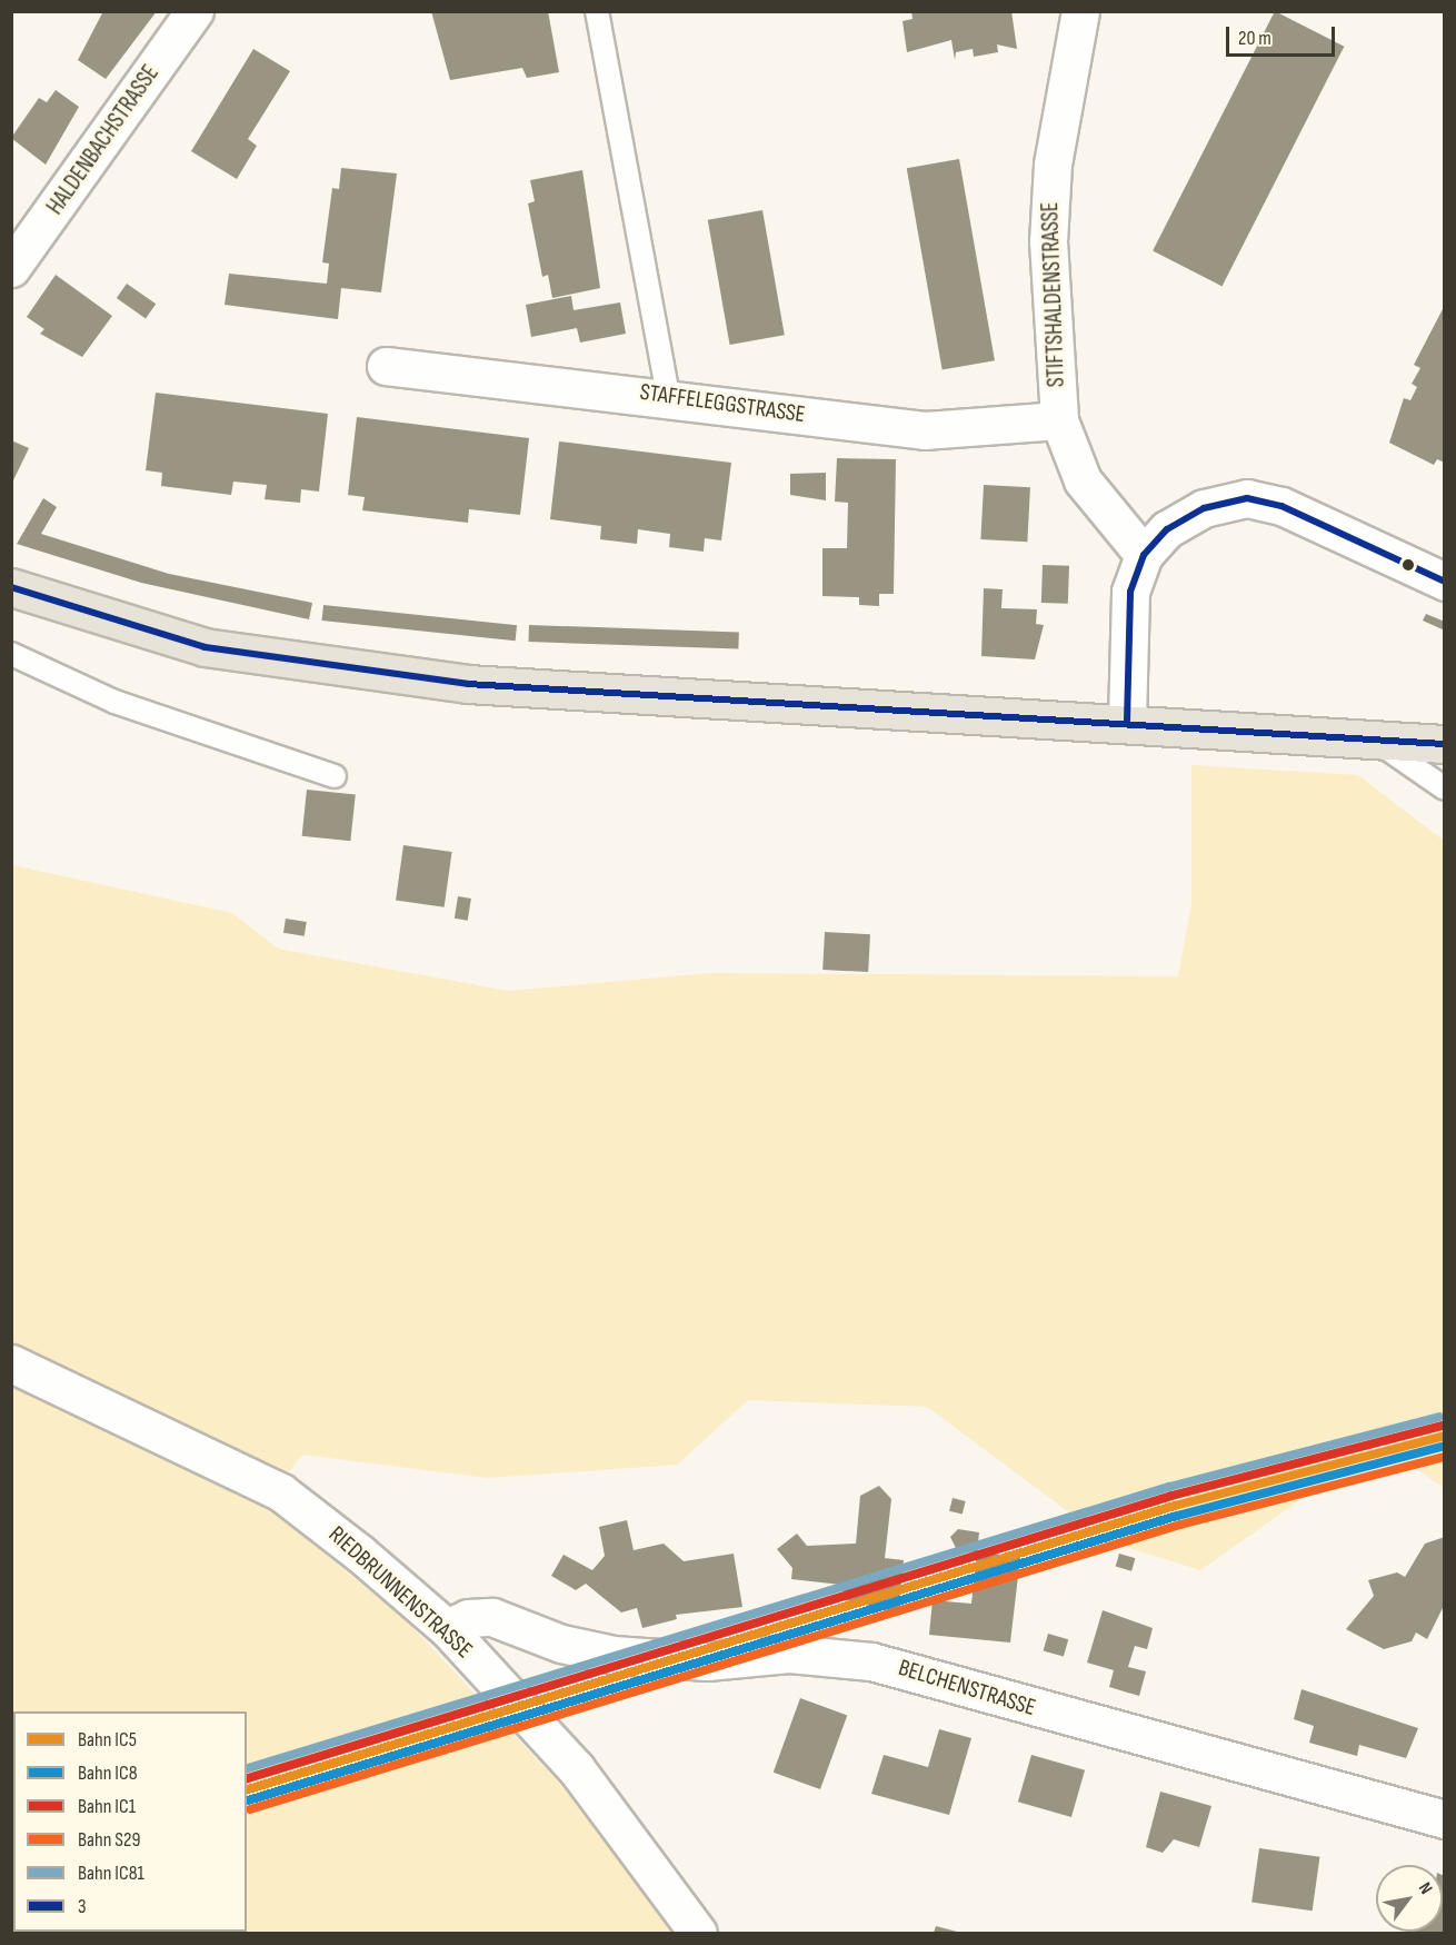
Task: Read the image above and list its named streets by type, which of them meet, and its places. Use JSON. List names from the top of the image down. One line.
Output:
{"streets":{"street":["HALDENBACHSTRASSE","STIFTSHALDENSTRASSE","STAFFELEGGSTRASSE","RIEDBRUNNENSTRASSE","BELCHENSTRASSE"]},"crossings":[["STIFTSHALDENSTRASSE","STAFFELEGGSTRASSE"],["RIEDBRUNNENSTRASSE","BELCHENSTRASSE"]],"lines":["transit line 3","rail line IC81","rail line IC1","rail line IC5","rail line IC8","rail line S29"],"legend":["Bahn IC5","Bahn IC8","Bahn IC1","Bahn S29","Bahn IC81","3"],"scale_bar":"20 m","north":"top right"}
